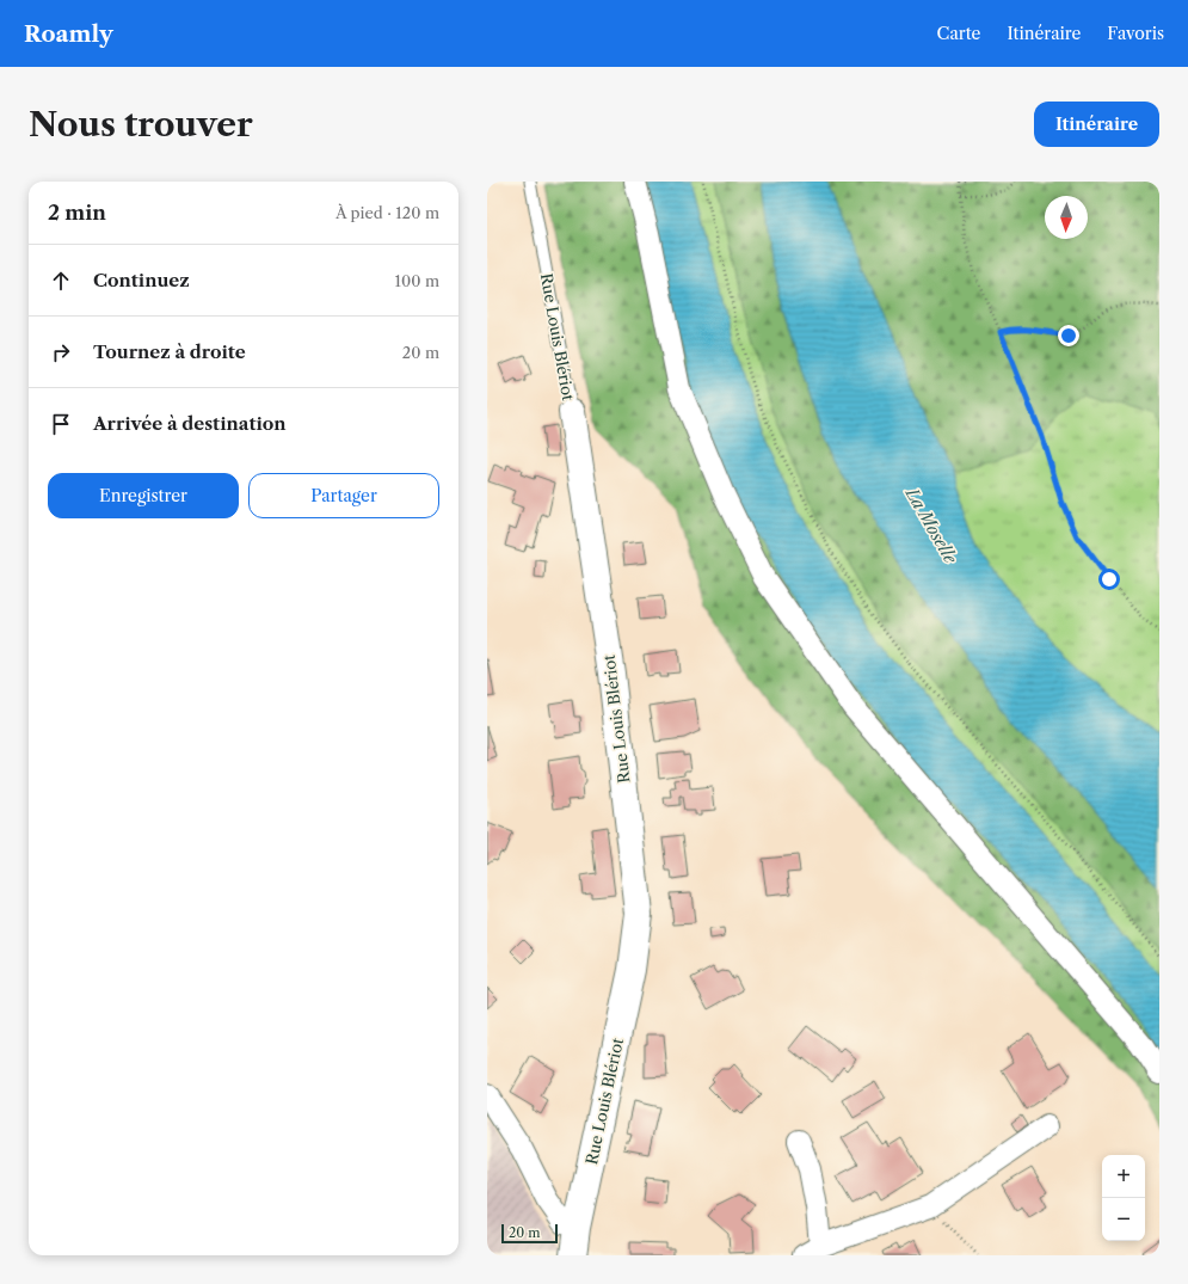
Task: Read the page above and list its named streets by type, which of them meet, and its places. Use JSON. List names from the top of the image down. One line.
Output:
{"streets":{"street":["Rue Louis Blériot"]},"water":["La Moselle"],"scale_bar":"20 m","north":"bottom","page":{"header":"Roamly","nav":["Carte","Itinéraire","Favoris"],"buttons":["Itinéraire",["Enregistrer","Partager"]],"title":"Nous trouver","heading":["2 min","À pied · 120 m"],"list":[["Continuez","100 m"],["Tournez à droite","20 m"],"Arrivée à destination"],"map_buttons":["+","−"],"scale":"20 m"}}
